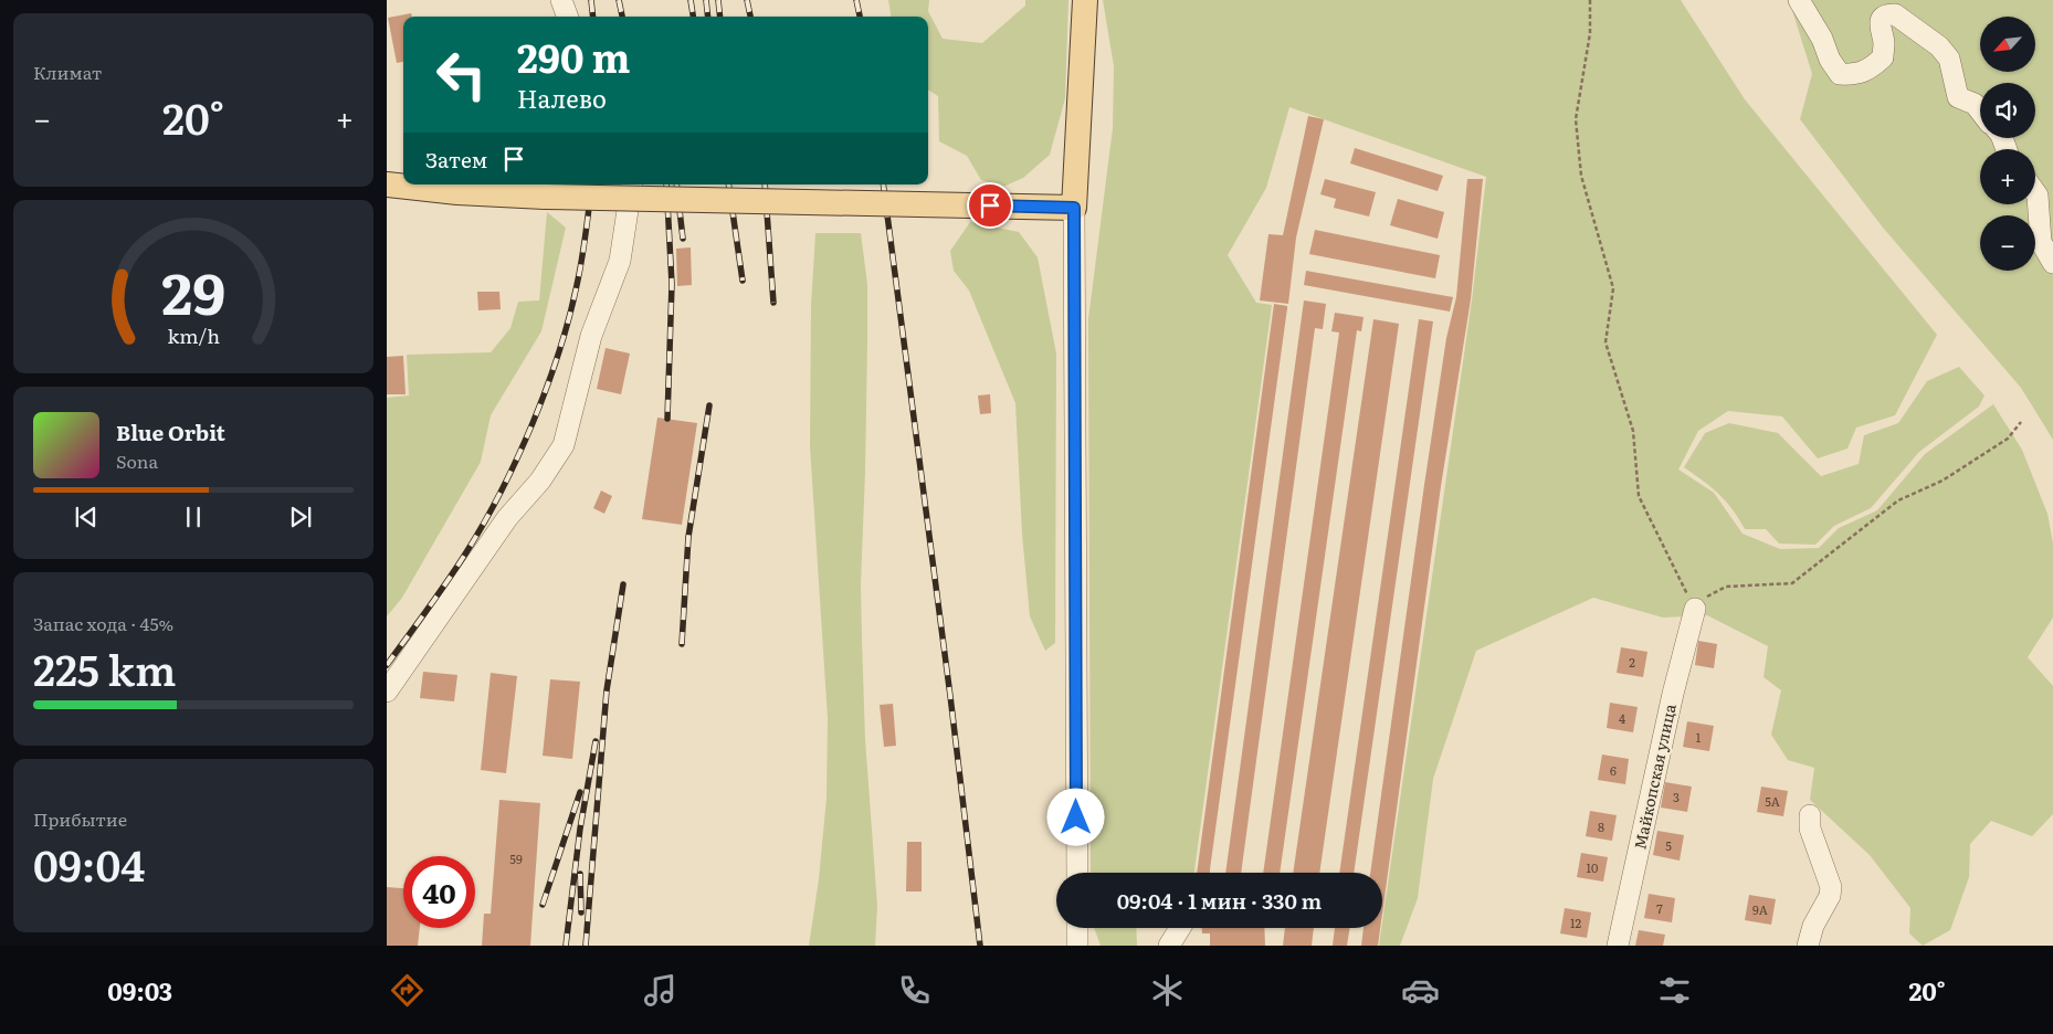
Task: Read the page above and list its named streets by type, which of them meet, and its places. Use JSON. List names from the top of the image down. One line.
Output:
{"streets":{"street":["Майкопская улица"]},"house_numbers":["2","4","1","6","3","5А","8","5","59","10","7","9А","12"],"north":"bottom left","page":{"tile":["Климат",["Запас хода · 45%","225 km"],["Прибытие","09:04"]],"map_buttons":["+","−"],"turn":["290 m","Налево"],"heat":["−","20°","+"],"then":"Затем","song":["Blue Orbit","Sona"],"limit":"40","trip":"09:04 · 1 мин · 330 m","tabs":["09:03","20°"],"gauge":["29","km/h"]}}
